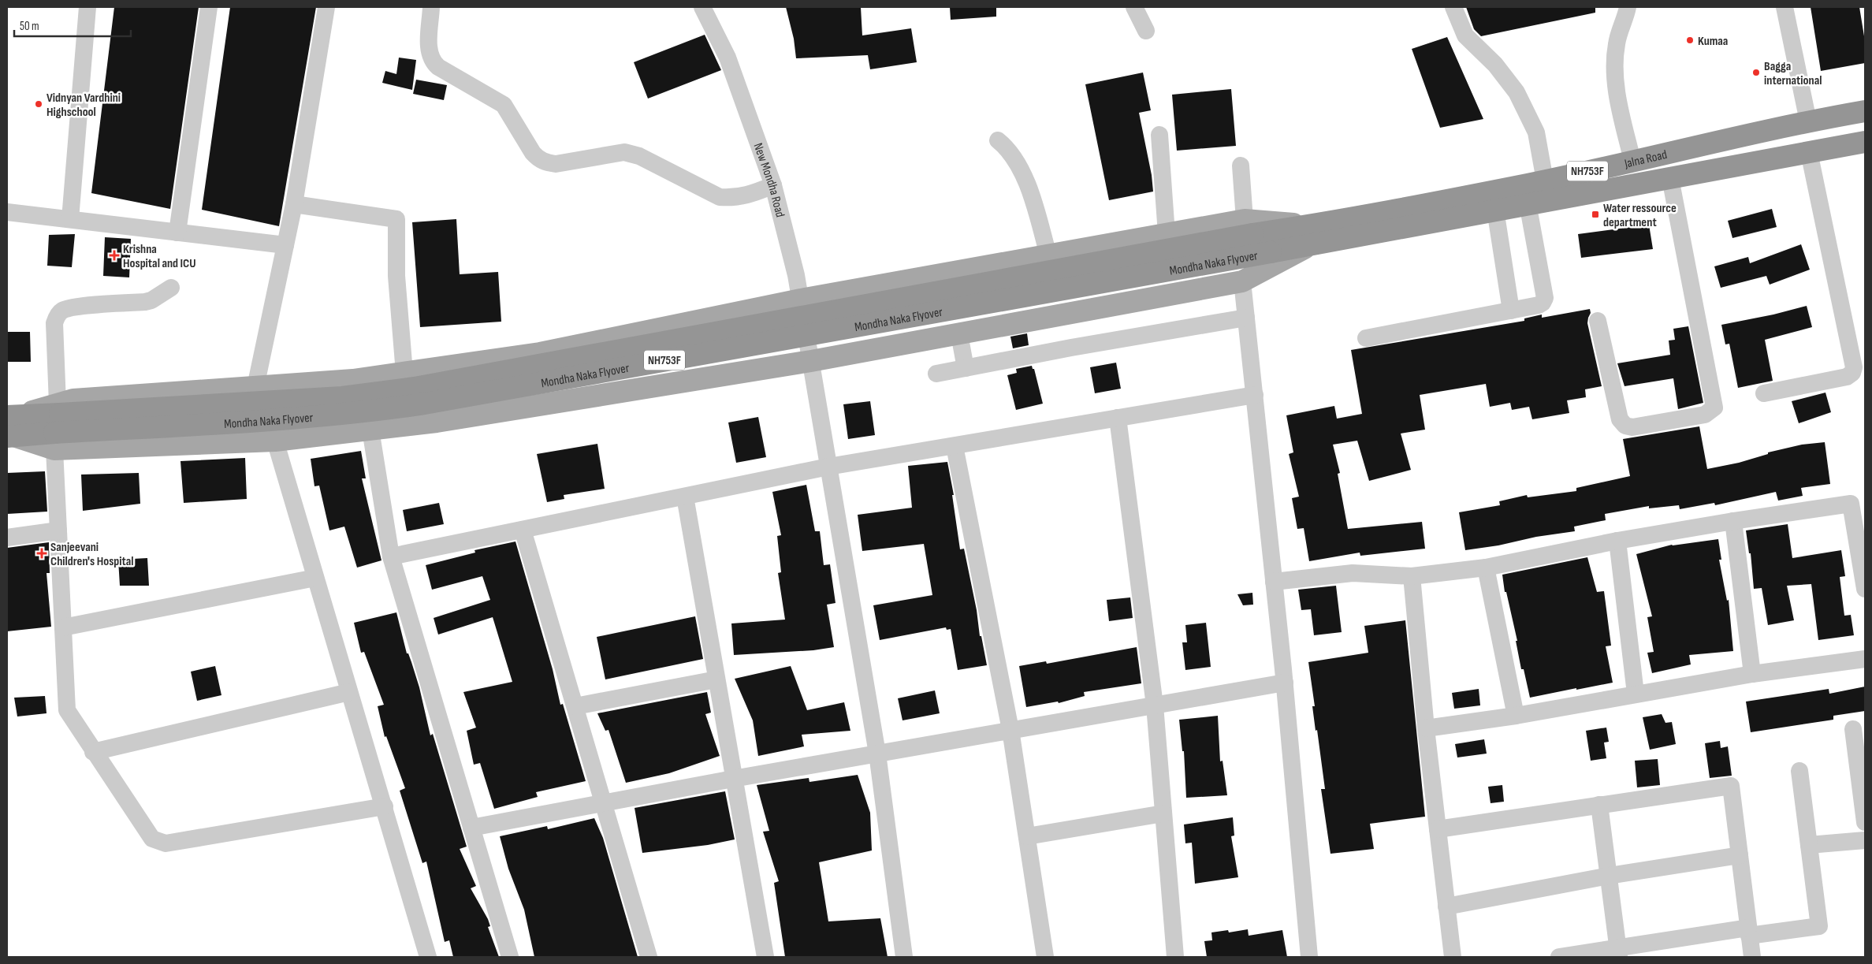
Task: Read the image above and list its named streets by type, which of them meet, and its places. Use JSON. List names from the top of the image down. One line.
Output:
{"streets":{"highway":["Jalna Road","NH753F","Mondha Naka Flyover"],"street":["New Mondha Road"]},"crossings":[["Jalna Road","Mondha Naka Flyover"]],"places":{"other":["Kumaa","Bagga international","Vidnyan Vardhini Highschool"],"transit":["Water ressource department"],"health":["Krishna Hospital and ICU","Sanjeevani Children's Hospital"]},"scale_bar":"50 m"}
